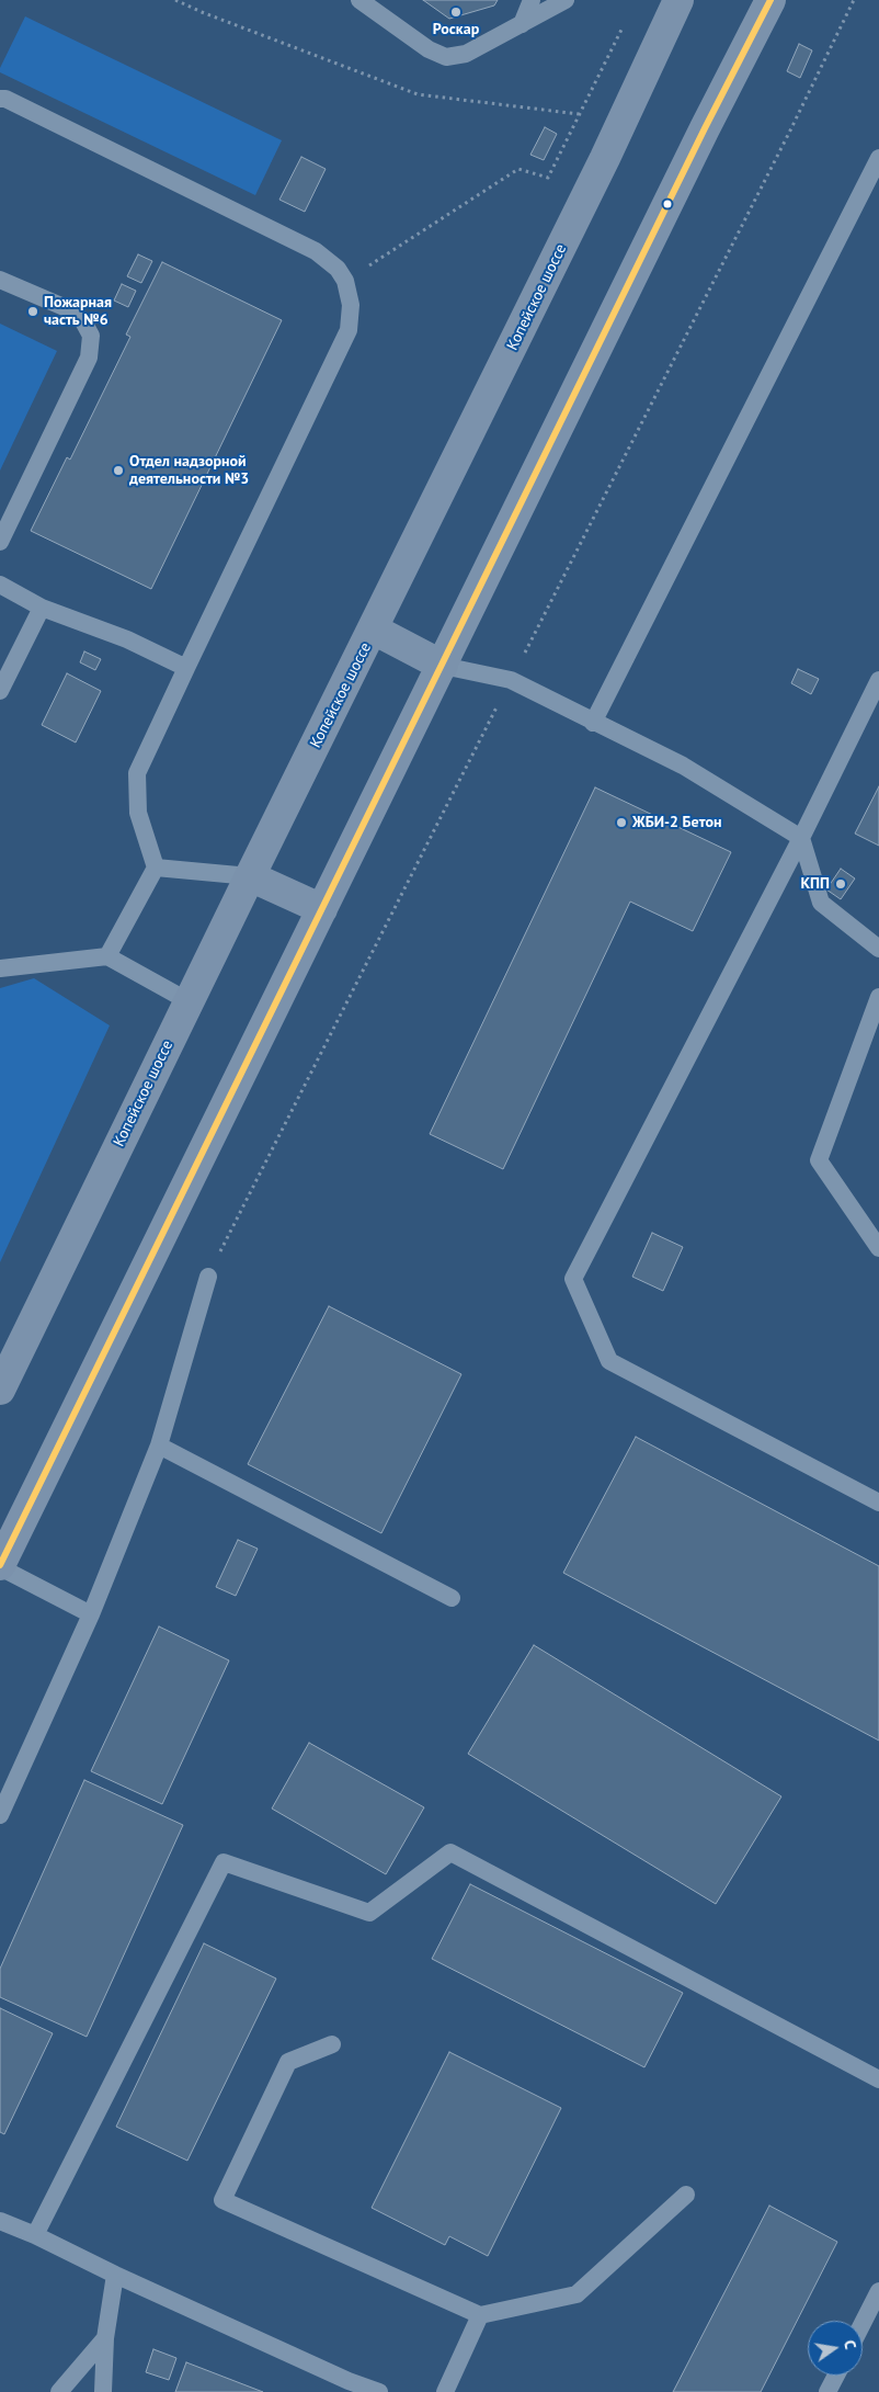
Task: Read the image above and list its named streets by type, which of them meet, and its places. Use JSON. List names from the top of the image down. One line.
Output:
{"streets":{"main road":["Копейское шоссе"]},"places":["Роскар","Пожарная часть №6","Отдел надзорной деятельности №3","ЖБИ-2 Бетон","КПП"],"north":"right"}
